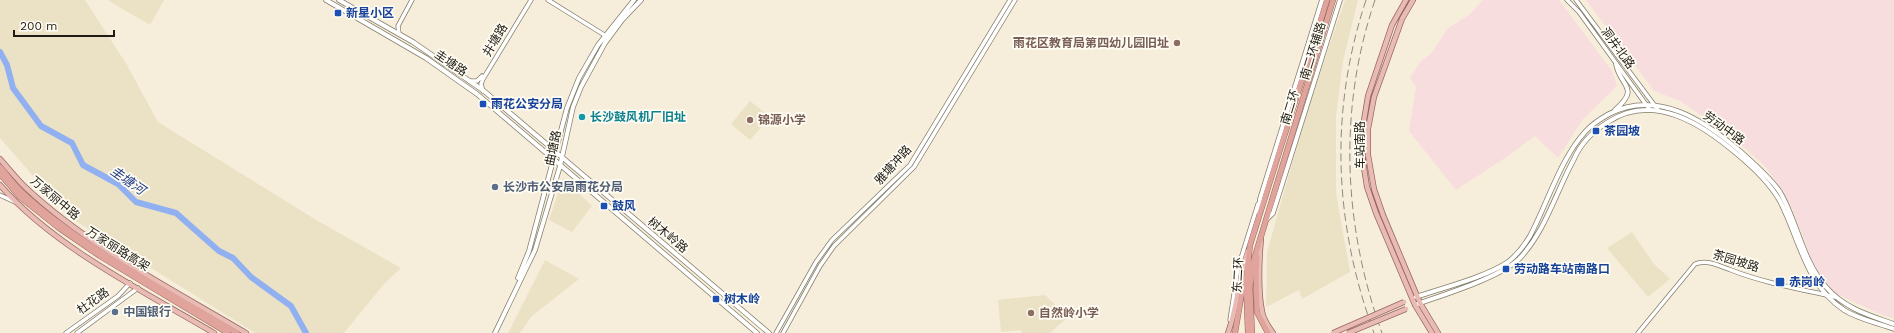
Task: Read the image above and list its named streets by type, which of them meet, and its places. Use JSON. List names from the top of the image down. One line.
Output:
{"streets":{"highway":["南二环","万家丽路高架","东二环"],"main road":["南二环辅路","圭塘路","劳动中路","车站南路","曲塘路","万家丽中路","树木岭路"],"street":["井塘路","洞井北路","雅塘冲路","茶园坡路","杜花路"]},"crossings":[["井塘路","圭塘路"],["洞井北路","劳动中路"],["南二环辅路","南二环"],["南二环辅路","东二环"],["圭塘路","曲塘路"],["圭塘路","树木岭路"],["南二环","东二环"],["劳动中路","车站南路"],["劳动中路","茶园坡路"],["曲塘路","树木岭路"]],"water":["圭塘河"],"places":{"transit":["新星小区","雨花公安分局","茶园坡","鼓风","劳动路车站南路口","赤岗岭","树木岭"],"other":["雨花区教育局第四幼儿园旧址","长沙鼓风机厂旧址","锦源小学","长沙市公安局雨花分局","中国银行","自然岭小学"]},"scale_bar":"200 m"}
